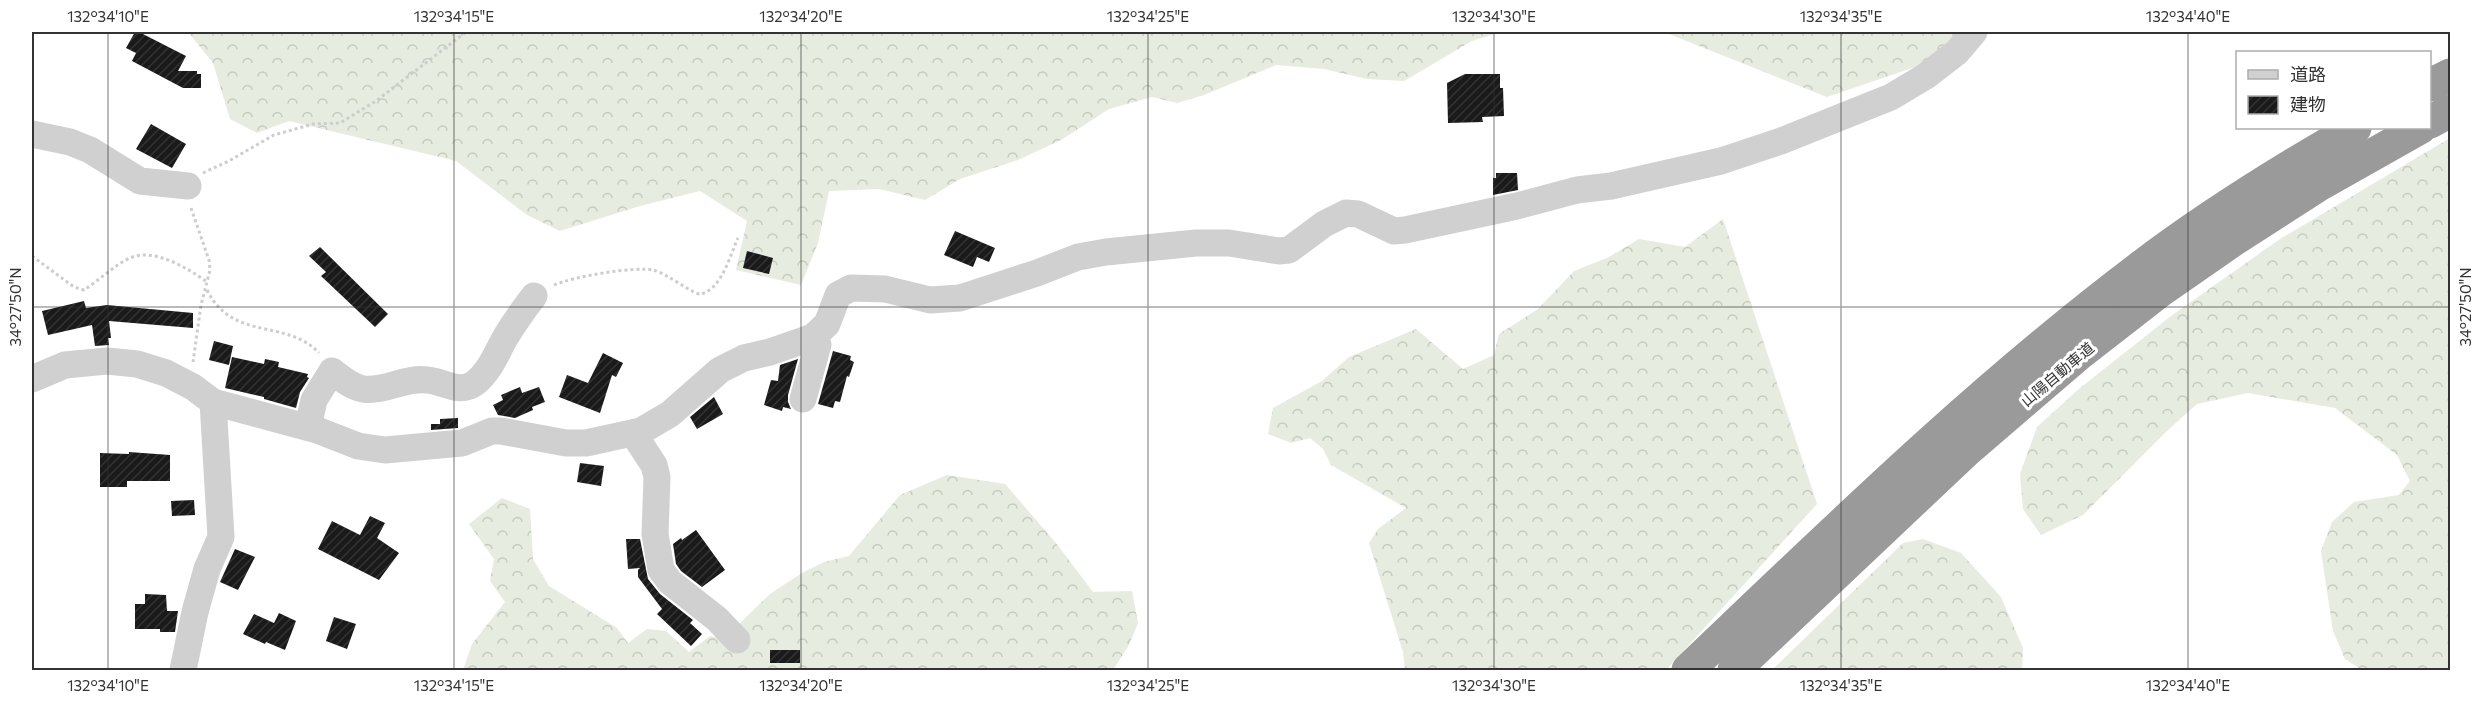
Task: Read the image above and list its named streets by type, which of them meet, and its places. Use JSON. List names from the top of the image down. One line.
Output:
{"streets":{"highway":["山陽自動車道"]},"legend":["道路","建物"],"coordinates":["132°34'10\"E","132°34'15\"E","132°34'20\"E","132°34'25\"E","132°34'30\"E","132°34'35\"E","132°34'40\"E","34°27'50\"N"]}
